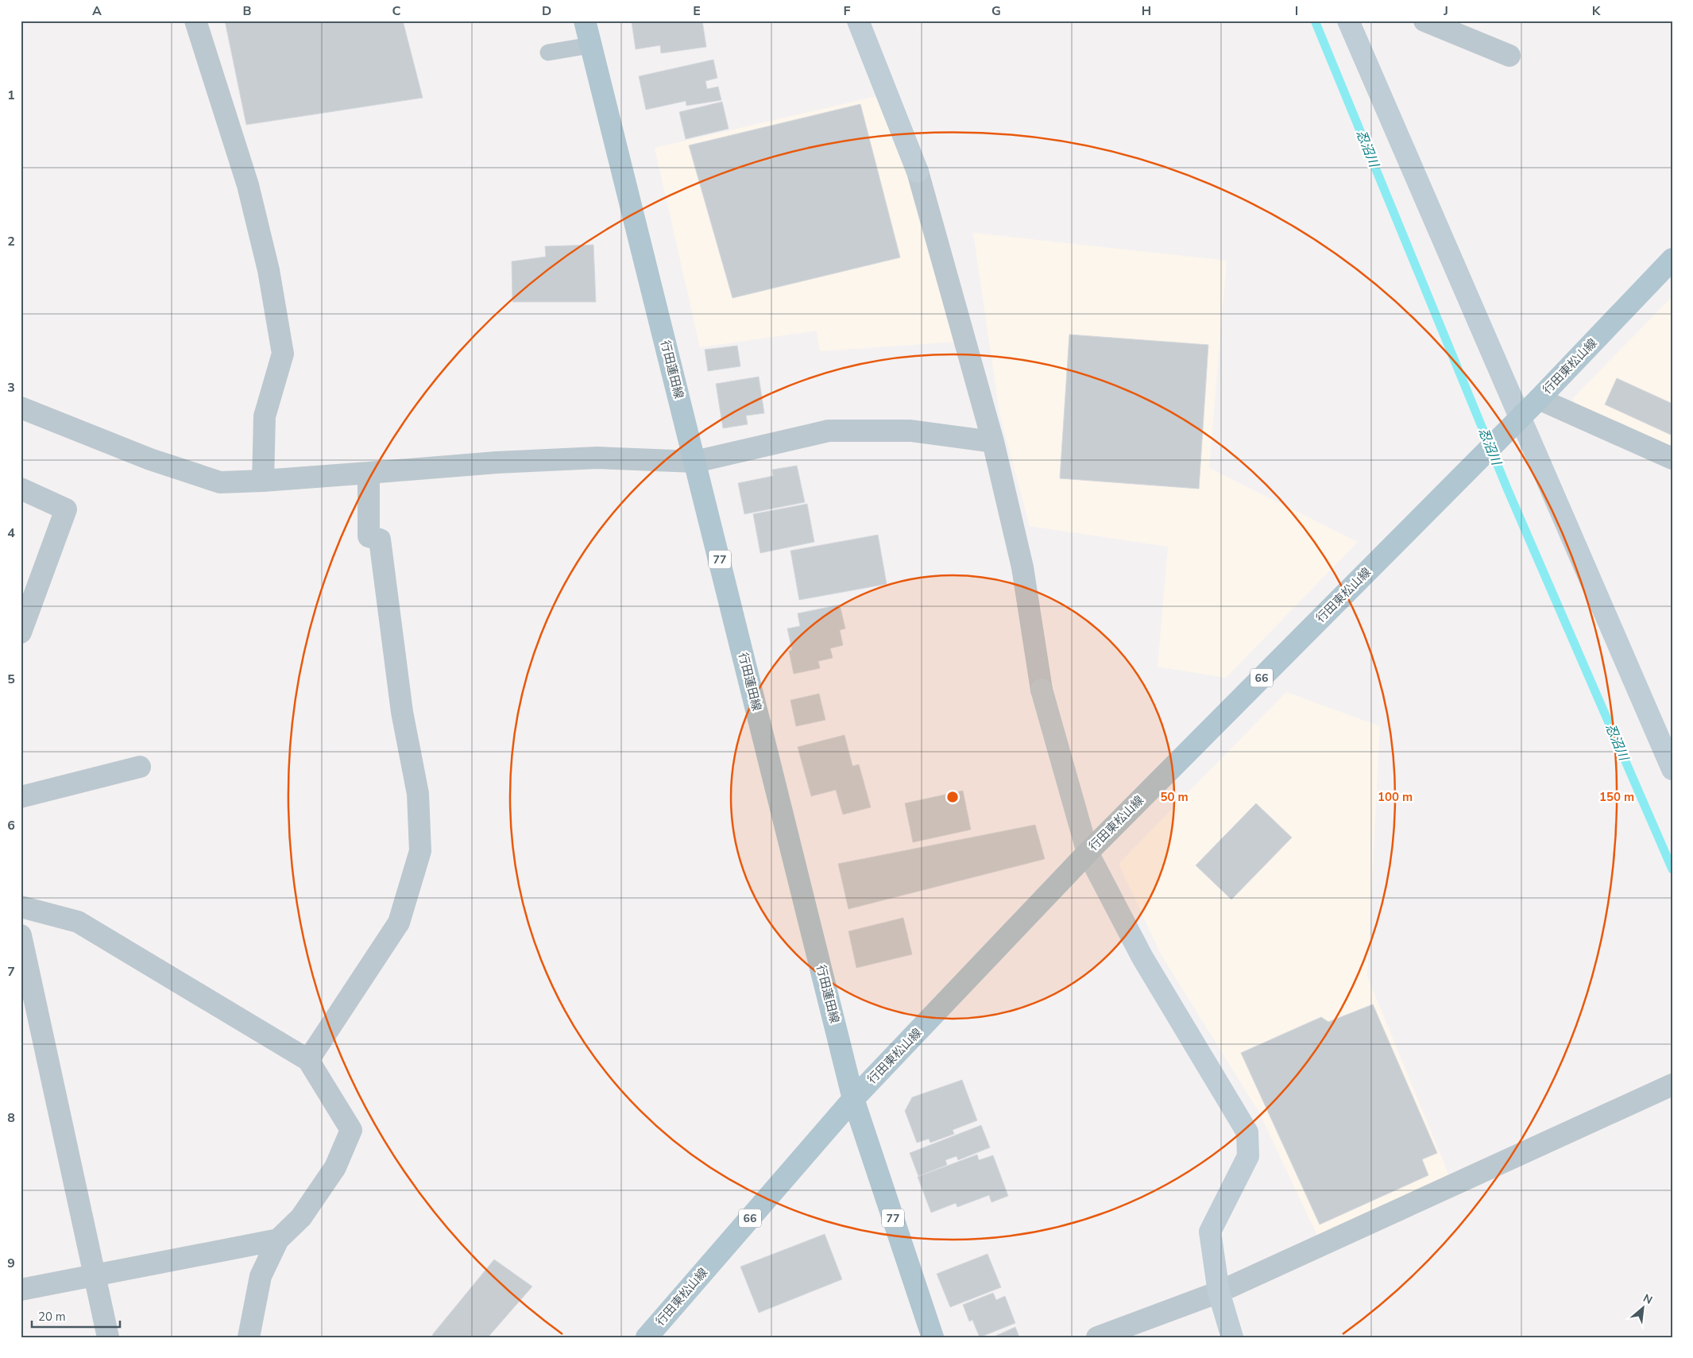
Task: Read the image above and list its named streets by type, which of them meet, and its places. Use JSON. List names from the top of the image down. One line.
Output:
{"streets":{"main road":["行田東松山線","行田蓮田線","77","66"]},"crossings":[["行田東松山線","行田蓮田線"]],"water":["忍沼川"],"scale_bar":"20 m","north":"top right","grid":{"columns":["A","B","C","D","E","F","G","H","I","J","K"],"rows":["1","2","3","4","5","6","7","8","9"]},"rings":["50 m","100 m","150 m"]}
